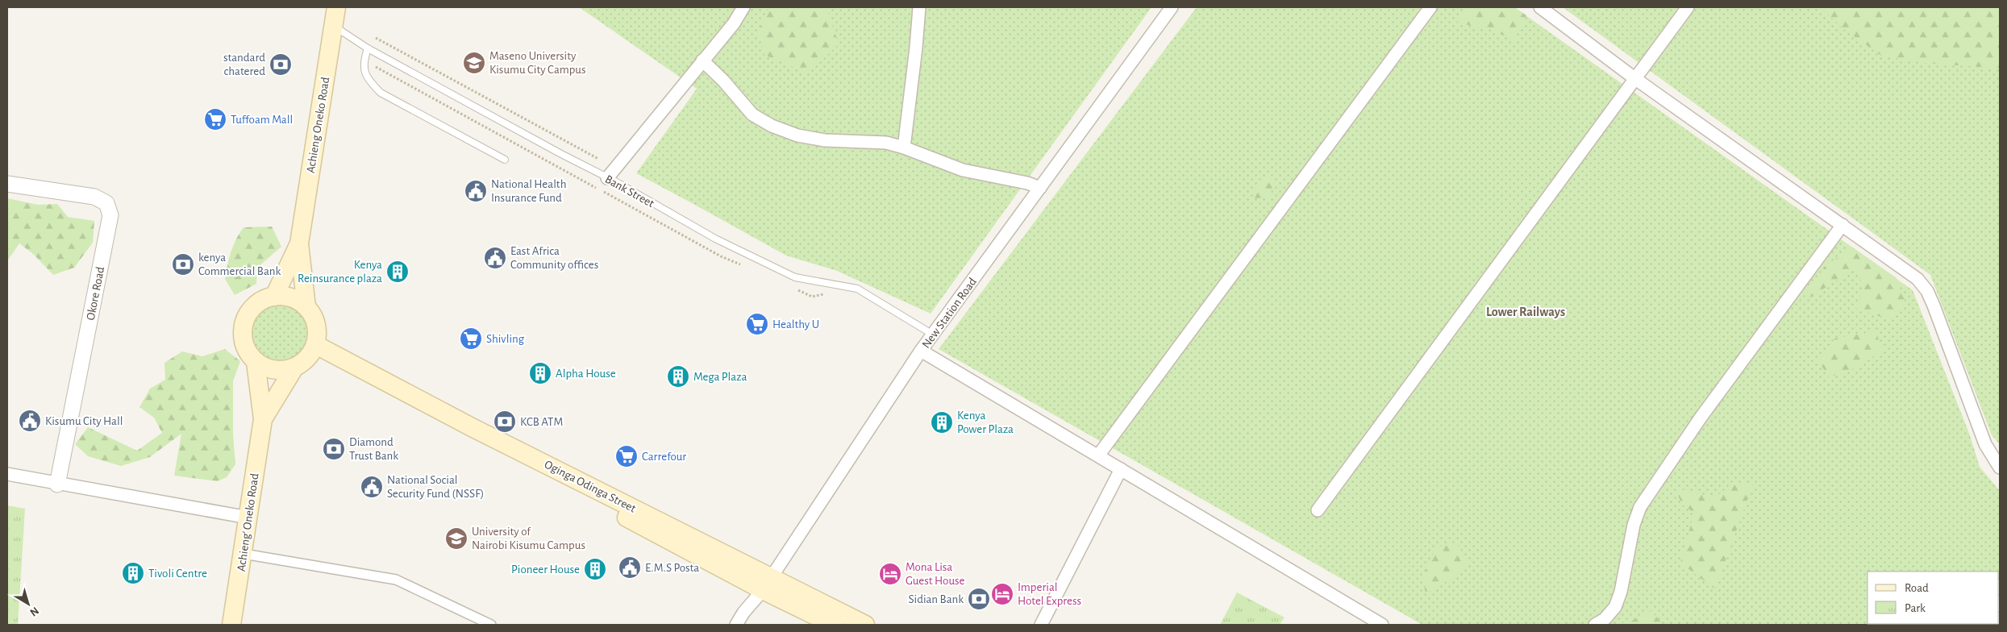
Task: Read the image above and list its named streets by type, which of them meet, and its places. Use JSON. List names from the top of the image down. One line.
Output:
{"streets":{"main road":["Achieng Oneko Road","Oginga Odinga Street","Achieng' Oneko Road"],"street":["Okore Road","New Station Road"],"lane":["Bank Street"]},"crossings":[["Achieng Oneko Road","Bank Street"],["Achieng Oneko Road","Oginga Odinga Street"],["Achieng Oneko Road","Achieng' Oneko Road"],["Bank Street","New Station Road"],["New Station Road","Oginga Odinga Street"],["Oginga Odinga Street","Achieng' Oneko Road"]],"districts":["Lower Railways"],"places":{"school or university":["Maseno University Kisumu City Campus","University of Nairobi Kisumu Campus"],"bank":["standard chatered","kenya Commercial Bank","KCB ATM","Diamond Trust Bank","Sidian Bank"],"supermarket":["Tuffoam Mall","Healthy U","Shivling","Carrefour"],"public building":["National Health Insurance Fund","East Africa Community offices","Kisumu City Hall","National Social Security Fund (NSSF)","E.M.S Posta"],"building":["Kenya Reinsurance plaza","Alpha House","Mega Plaza","Kenya Power Plaza","Pioneer House","Tivoli Centre"],"hotel":["Mona Lisa Guest House","Imperial Hotel Express"]},"legend":["Road","Park"],"north":"bottom right"}
